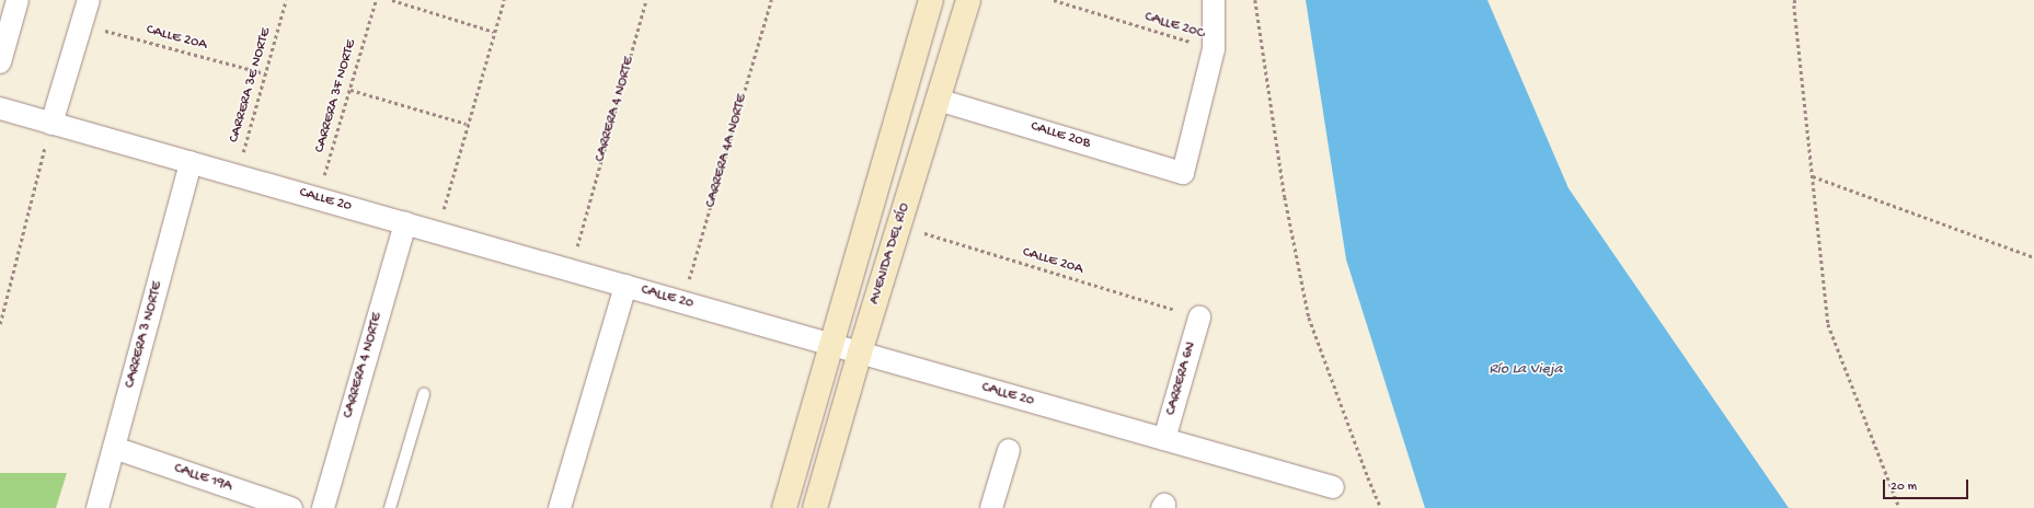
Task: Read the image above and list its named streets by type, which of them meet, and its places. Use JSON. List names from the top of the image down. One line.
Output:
{"streets":{"street":["CARRERA 4 NORTE","CALLE 20B","CALLE 20","AVENIDA DEL RÍO","CARRERA 3 NORTE","CARRERA 6N","CALLE 19A"],"path":["CALLE 20C","CALLE 20A","CARRERA 3E NORTE","CARRERA 3F NORTE","CARRERA 4A NORTE"]},"crossings":[["CALLE 20C","CALLE 20B"],["CALLE 20A","CARRERA 3E NORTE"],["CALLE 20A","AVENIDA DEL RÍO"],["CALLE 20A","CARRERA 6N"],["CARRERA 3E NORTE","CALLE 20"],["CARRERA 3F NORTE","CALLE 20"],["CARRERA 4 NORTE","CALLE 20"],["CALLE 20B","AVENIDA DEL RÍO"],["CARRERA 4A NORTE","CALLE 20"],["CALLE 20","AVENIDA DEL RÍO"],["CALLE 20","CARRERA 3 NORTE"],["CALLE 20","CARRERA 6N"],["CARRERA 3 NORTE","CALLE 19A"]],"water":["Río La Vieja"],"scale_bar":"20 m"}
